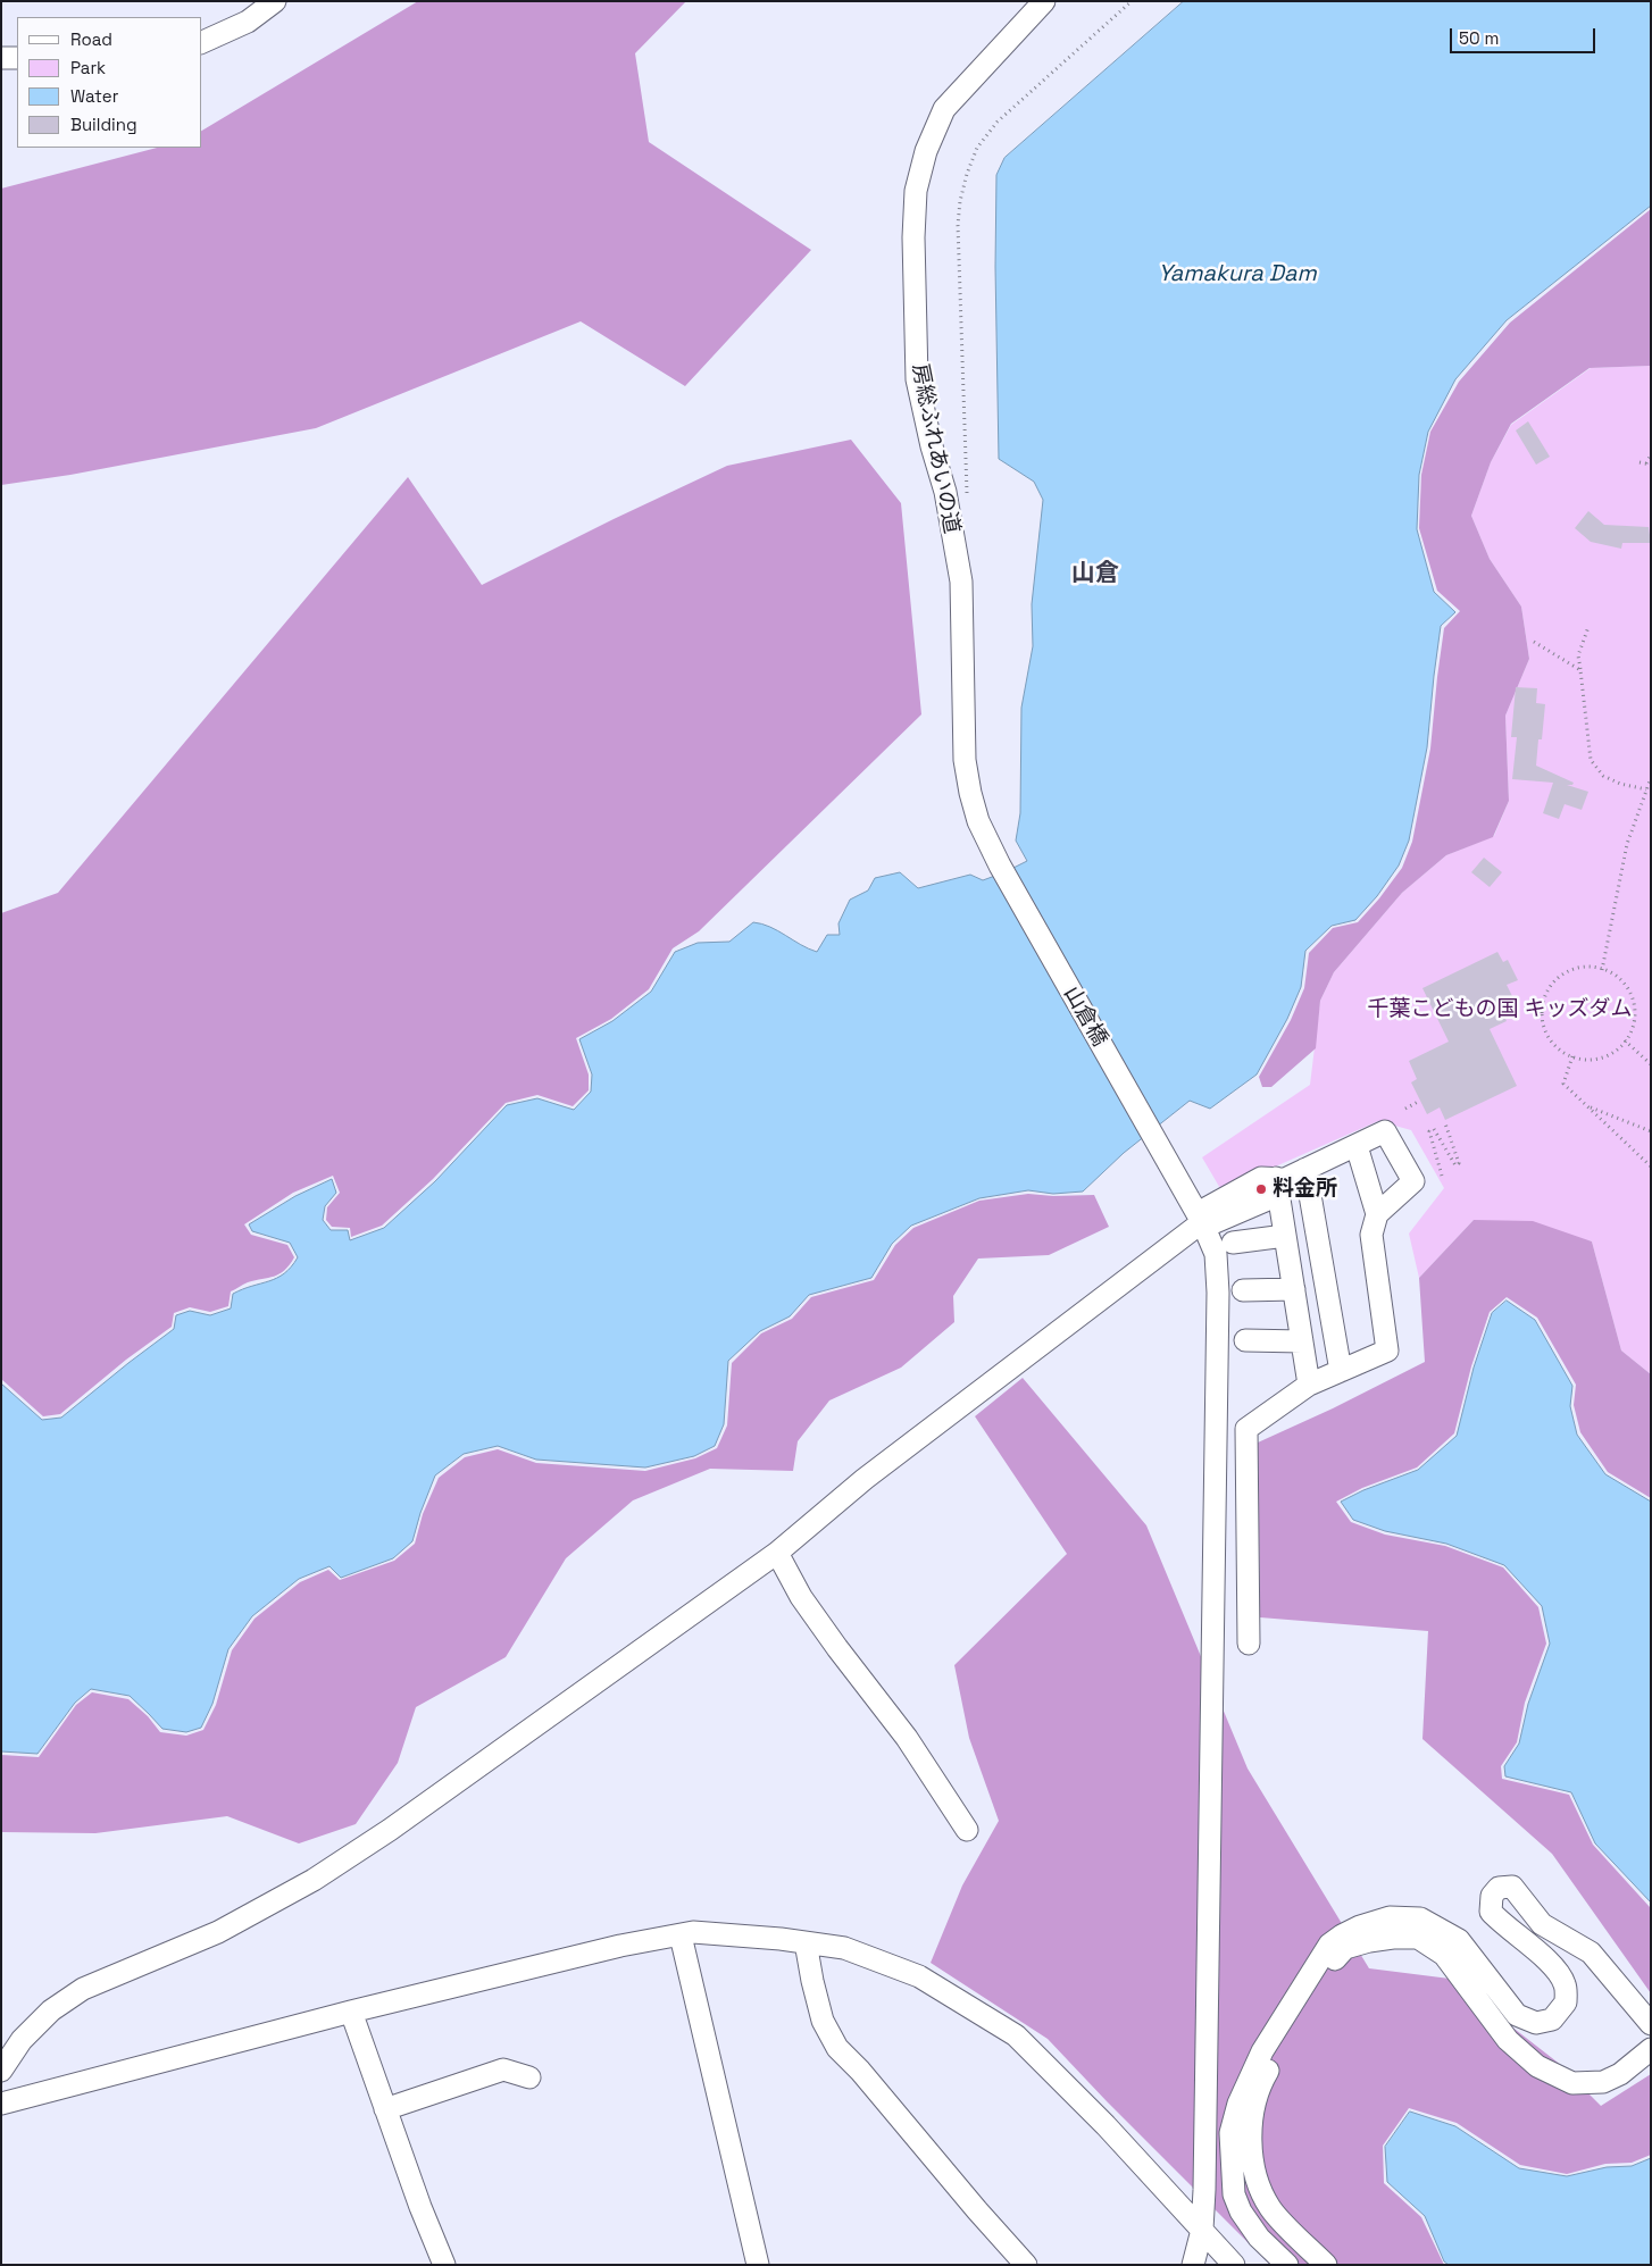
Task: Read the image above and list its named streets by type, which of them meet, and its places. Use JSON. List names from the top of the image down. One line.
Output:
{"streets":{"street":["房総ふれあいの道","山倉橋"]},"crossings":[["房総ふれあいの道","山倉橋"]],"districts":["山倉"],"water":["Yamakura Dam"],"parks":["千葉こどもの国 キッズダム"],"places":["料金所"],"legend":["Road","Park","Water","Building"],"scale_bar":"50 m"}
